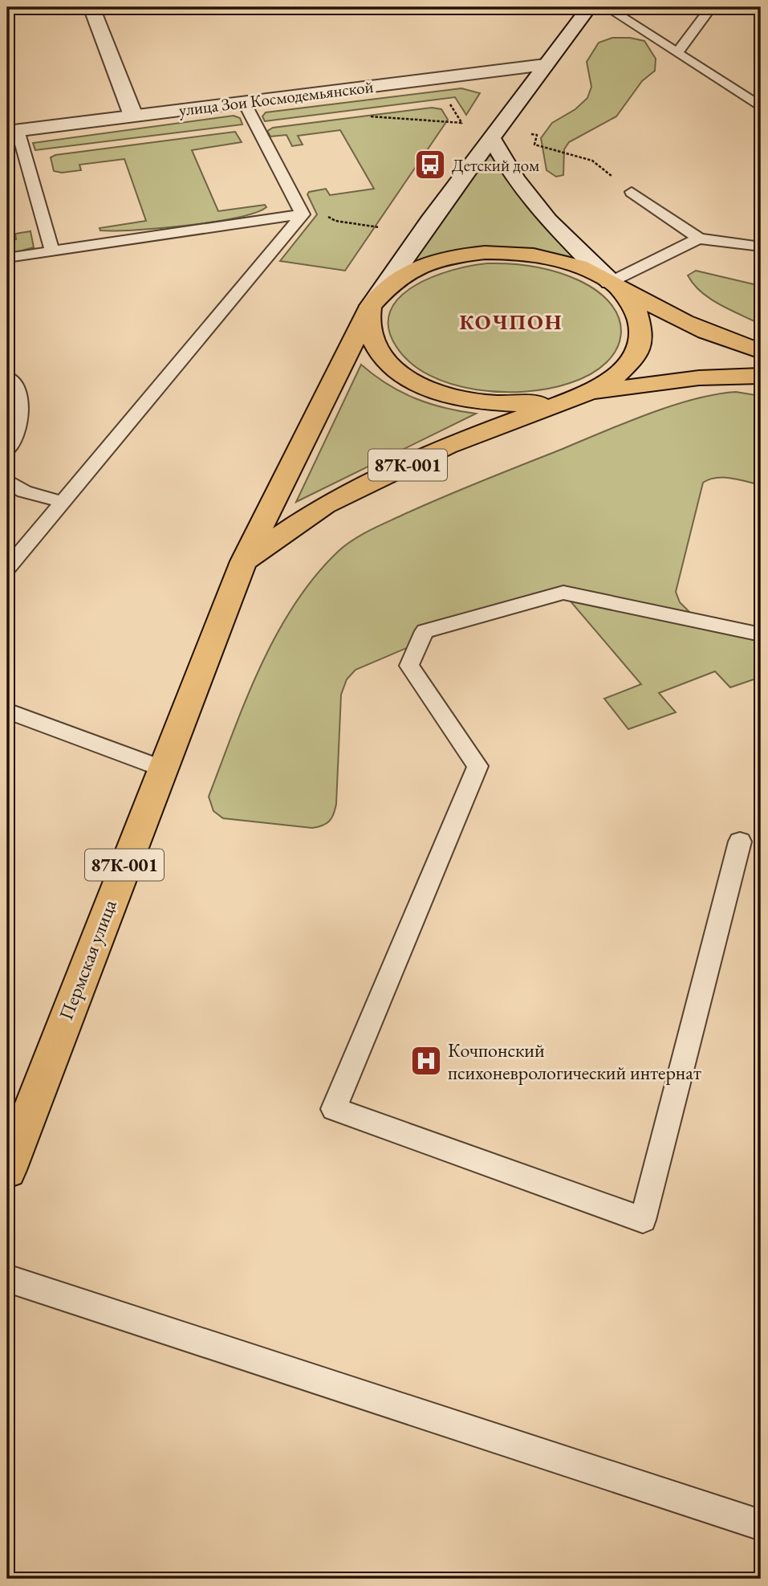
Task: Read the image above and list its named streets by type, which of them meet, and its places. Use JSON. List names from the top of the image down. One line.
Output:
{"streets":{"main road":["улица Зои Космодемьянской","87К-001","Пермская улица"]},"crossings":[["87К-001","Пермская улица"]],"districts":["КОЧПОН"],"places":{"bus stop":["Детский дом"],"hospital":["Кочпонский психоневрологический интернат"]}}
